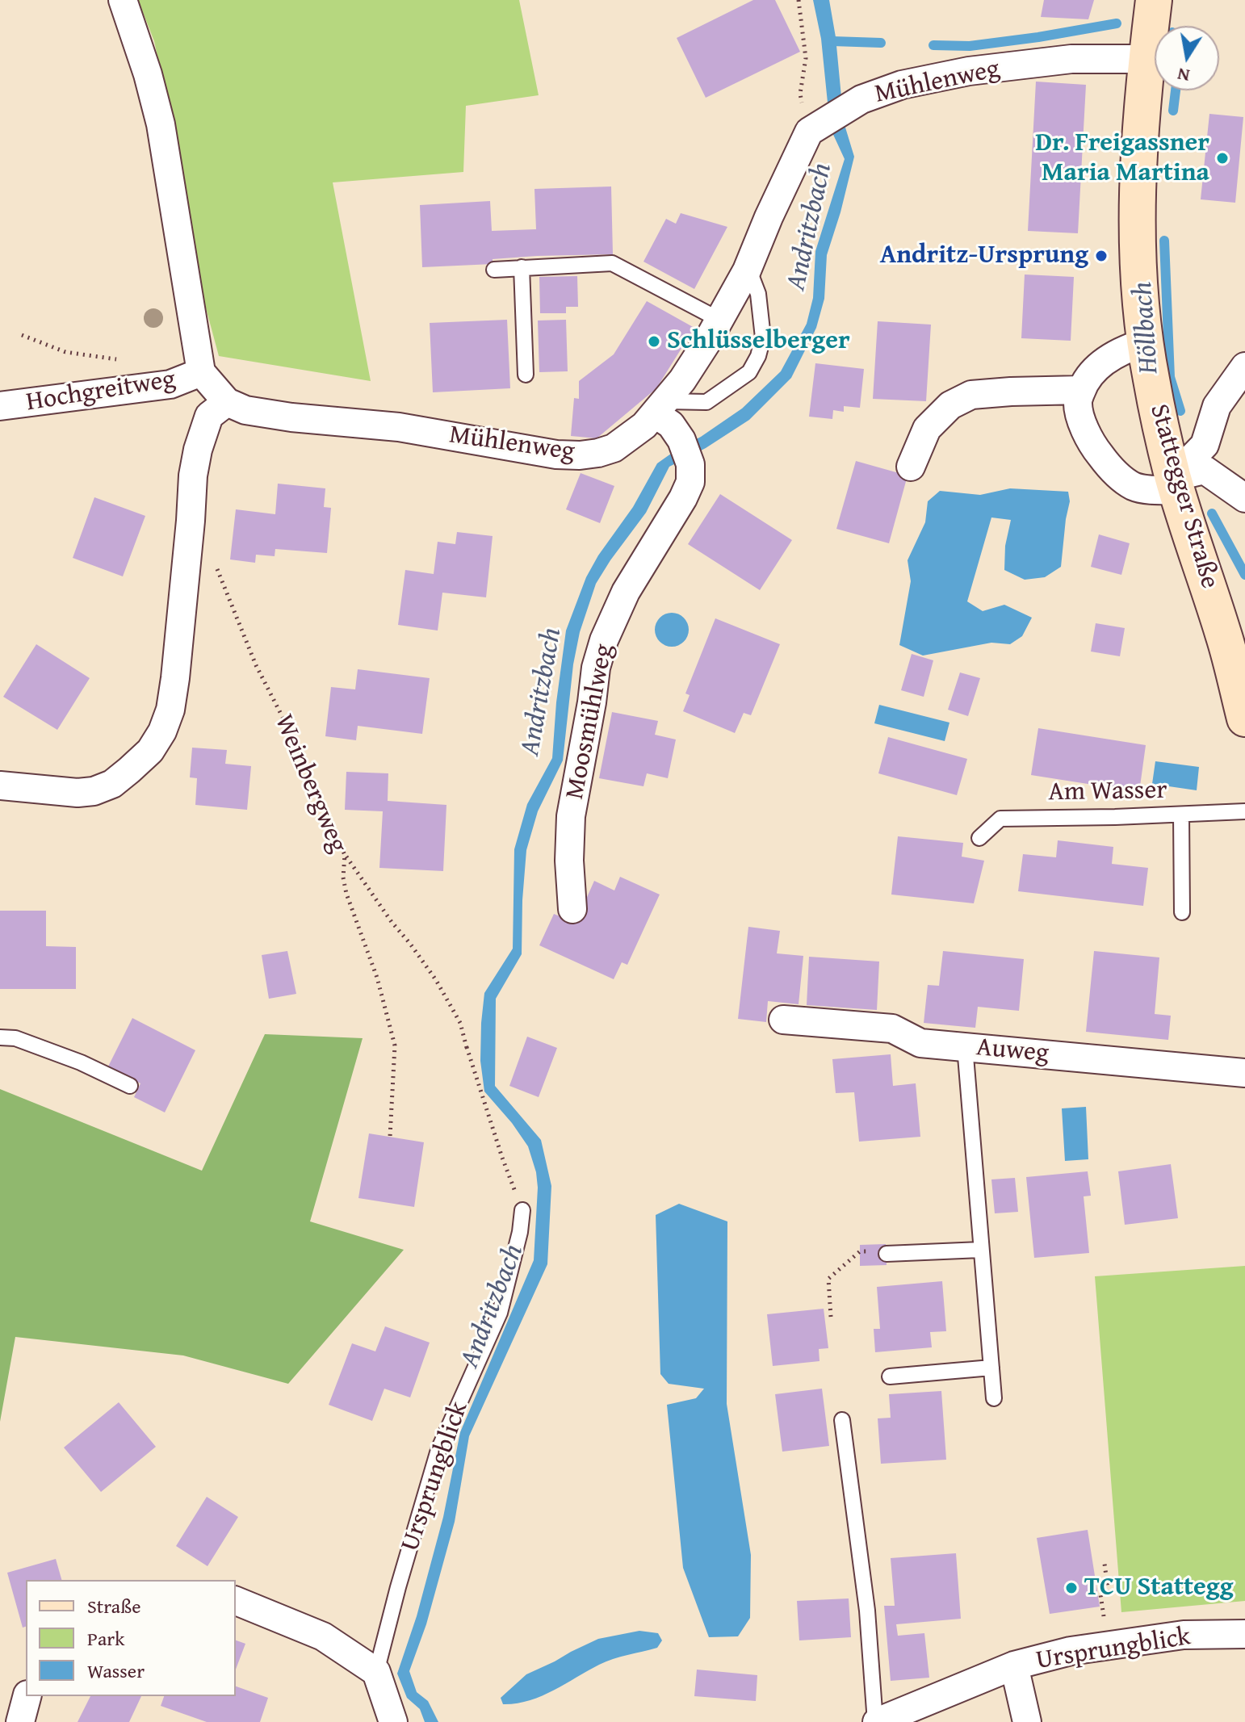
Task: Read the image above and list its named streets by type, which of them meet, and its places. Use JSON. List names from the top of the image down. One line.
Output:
{"streets":{"main road":["Stattegger Straße"],"street":["Mühlenweg","Hochgreitweg","Moosmühlweg","Auweg","Ursprungblick"],"lane":["Am Wasser"],"path":["Weinbergweg"]},"crossings":[["Mühlenweg","Stattegger Straße"],["Mühlenweg","Moosmühlweg"]],"water":["Andritzbach","Höllbach"],"places":["Dr. Freigassner Maria Martina","Andritz-Ursprung","Schlüsselberger","TCU Stattegg"],"legend":["Straße","Park","Wasser"],"north":"bottom"}
